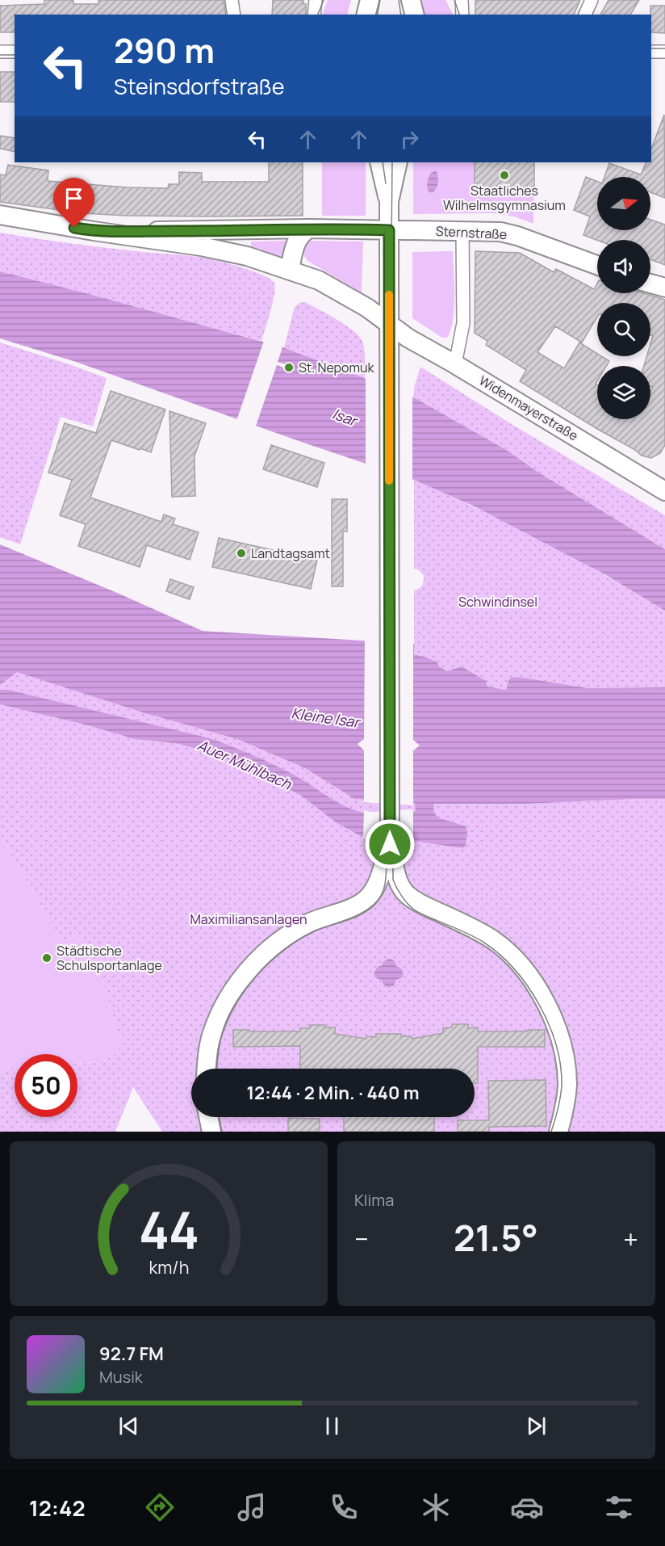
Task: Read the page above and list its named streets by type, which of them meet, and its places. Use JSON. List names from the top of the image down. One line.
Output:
{"streets":{"main road":["Sternstraße","Widenmayerstraße"]},"crossings":[["Sternstraße","Widenmayerstraße"]],"water":["Isar","Kleine Isar","Auer Mühlbach"],"parks":["Schwindinsel","Maximiliansanlagen"],"places":["Staatliches Wilhelmsgymnasium","St. Nepomuk","Landtagsamt","Städtische Schulsportanlage"],"north":"right","page":{"turn":["290 m","Steinsdorfstraße"],"limit":"50","trip":"12:44 · 2 Min. · 440 m","tile":"Klima","heat":["−","21.5°","+"],"song":["92.7 FM","Musik"],"tabs":"12:42","gauge":["44","km/h"]}}
